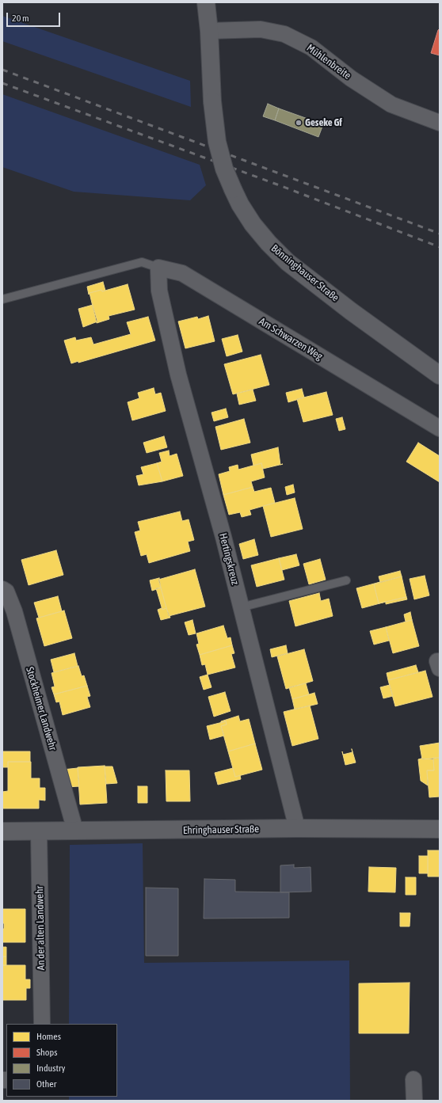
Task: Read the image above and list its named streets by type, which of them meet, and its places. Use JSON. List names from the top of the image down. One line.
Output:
{"streets":{"main road":["Bönninghauser Straße","Ehringhauser Straße"],"street":["Mühlenbreite","Am Schwarzen Weg","Hertingskreuz","Stockheimer Landwehr","An der alten Landwehr"]},"crossings":[["Mühlenbreite","Bönninghauser Straße"],["Am Schwarzen Weg","Hertingskreuz"],["Hertingskreuz","Ehringhauser Straße"],["Stockheimer Landwehr","Ehringhauser Straße"],["Ehringhauser Straße","An der alten Landwehr"]],"places":["Geseke Gf"],"legend":["Homes","Shops","Industry","Other"],"scale_bar":"20 m"}
